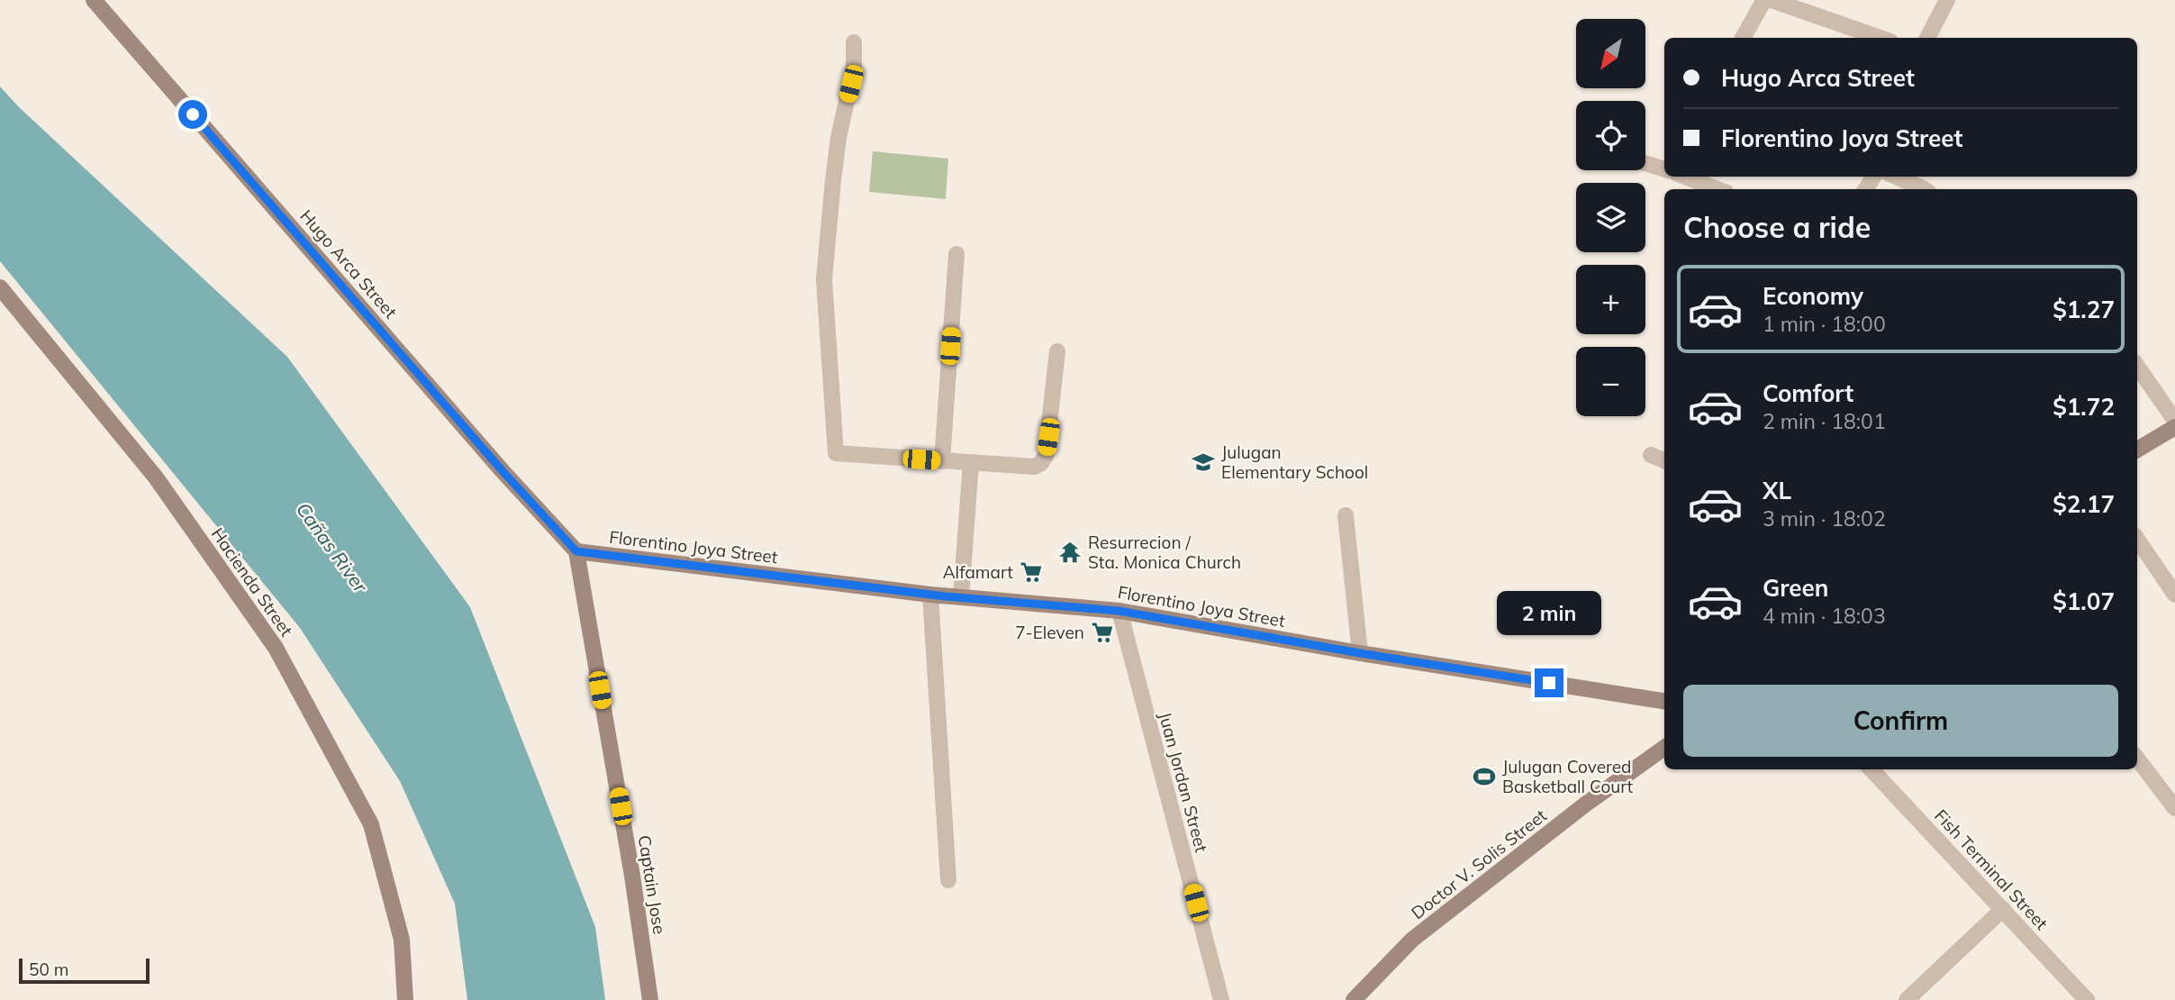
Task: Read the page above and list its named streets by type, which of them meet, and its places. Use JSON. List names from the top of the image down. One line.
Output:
{"streets":{"street":["Hugo Arca Street","Florentino Joya Street","Hacienda Street","Juan Jordan Street","Doctor V. Solis Street","Fish Terminal Street","Captain Jose"]},"crossings":[["Hugo Arca Street","Florentino Joya Street"],["Hugo Arca Street","Captain Jose"],["Florentino Joya Street","Juan Jordan Street"],["Florentino Joya Street","Captain Jose"]],"water":["Cañas River"],"places":{"school or university":["Julugan Elementary School"],"temple":["Resurrecion / Sta. Monica Church"],"supermarket":["Alfamart","7-Eleven"],"sports":["Julugan Covered Basketball Court"]},"scale_bar":"50 m","north":"bottom left","page":{"map_buttons":["+","−"],"banner":["Hugo Arca Street","Florentino Joya Street"],"heading":"Choose a ride","list":[{"name":"Economy","note":"1 min · 18:00","value":"$1.27"},{"name":"Comfort","note":"2 min · 18:01","value":"$1.72"},{"name":"XL","note":"3 min · 18:02","value":"$2.17"},{"name":"Green","note":"4 min · 18:03","value":"$1.07"}],"bubble":"2 min","buttons":"Confirm","scale":"50 m"}}
